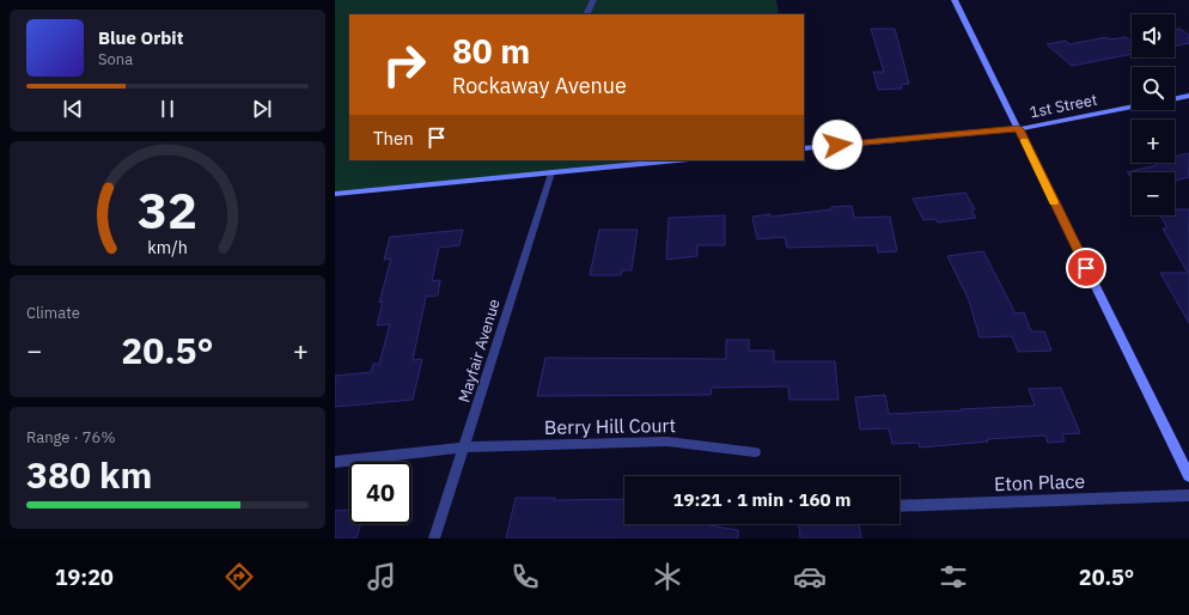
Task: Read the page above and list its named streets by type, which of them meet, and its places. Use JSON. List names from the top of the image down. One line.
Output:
{"streets":{"street":["1st Street","Mayfair Avenue","Berry Hill Court","Eton Place"]},"crossings":[["Mayfair Avenue","Berry Hill Court"]],"page":{"map_buttons":["+","−"],"turn":["80 m","Rockaway Avenue"],"song":["Blue Orbit","Sona"],"then":"Then","tile":["Climate",["Range · 76%","380 km"]],"heat":["−","20.5°","+"],"limit":"40","trip":"19:21 · 1 min · 160 m","tabs":["19:20","20.5°"],"gauge":["32","km/h"]}}
